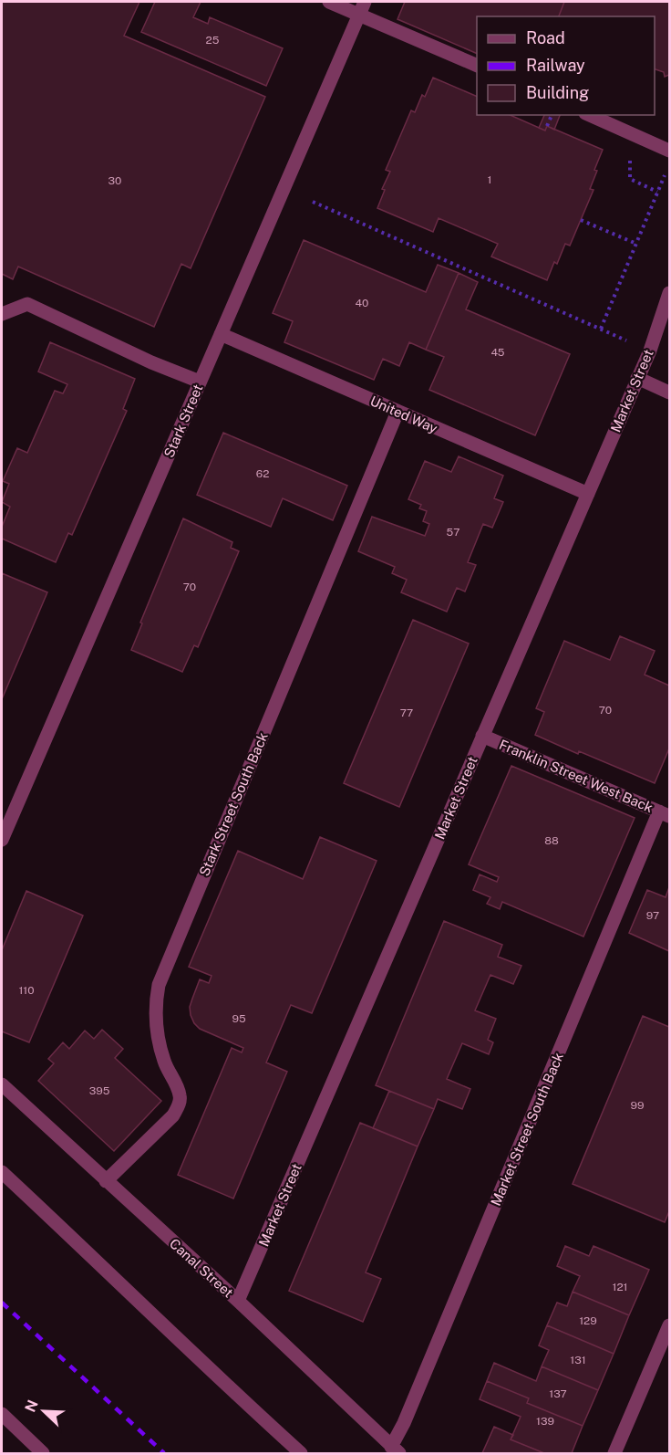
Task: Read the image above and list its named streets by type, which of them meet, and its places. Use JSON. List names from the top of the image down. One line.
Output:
{"streets":{"street":["Market Street","United Way","Stark Street","Franklin Street West Back","Stark Street South Back","Market Street South Back","Canal Street"]},"crossings":[["Market Street","United Way"],["Market Street","Franklin Street West Back"],["Market Street","Canal Street"],["United Way","Stark Street"],["United Way","Stark Street South Back"],["Franklin Street West Back","Market Street South Back"],["Stark Street South Back","Canal Street"],["Market Street South Back","Canal Street"]],"house_numbers":["25","1","30","40","45","62","57","70","70","77","88","97","110","95","395","99","121","129","131","137","139"],"legend":["Road","Railway","Building"],"north":"top left"}
